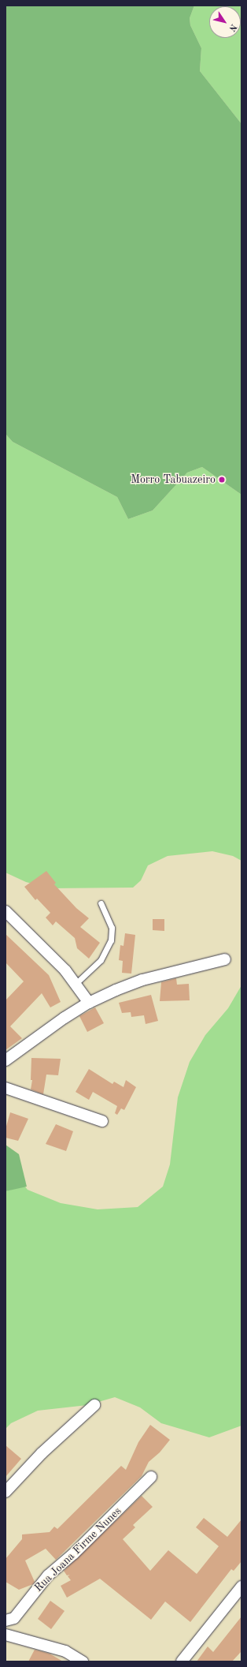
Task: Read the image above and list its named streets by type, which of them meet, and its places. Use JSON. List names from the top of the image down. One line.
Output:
{"streets":{"street":["Rua Joana Firme Nunes"]},"places":["Morro Tabuazeiro"],"north":"bottom right"}
